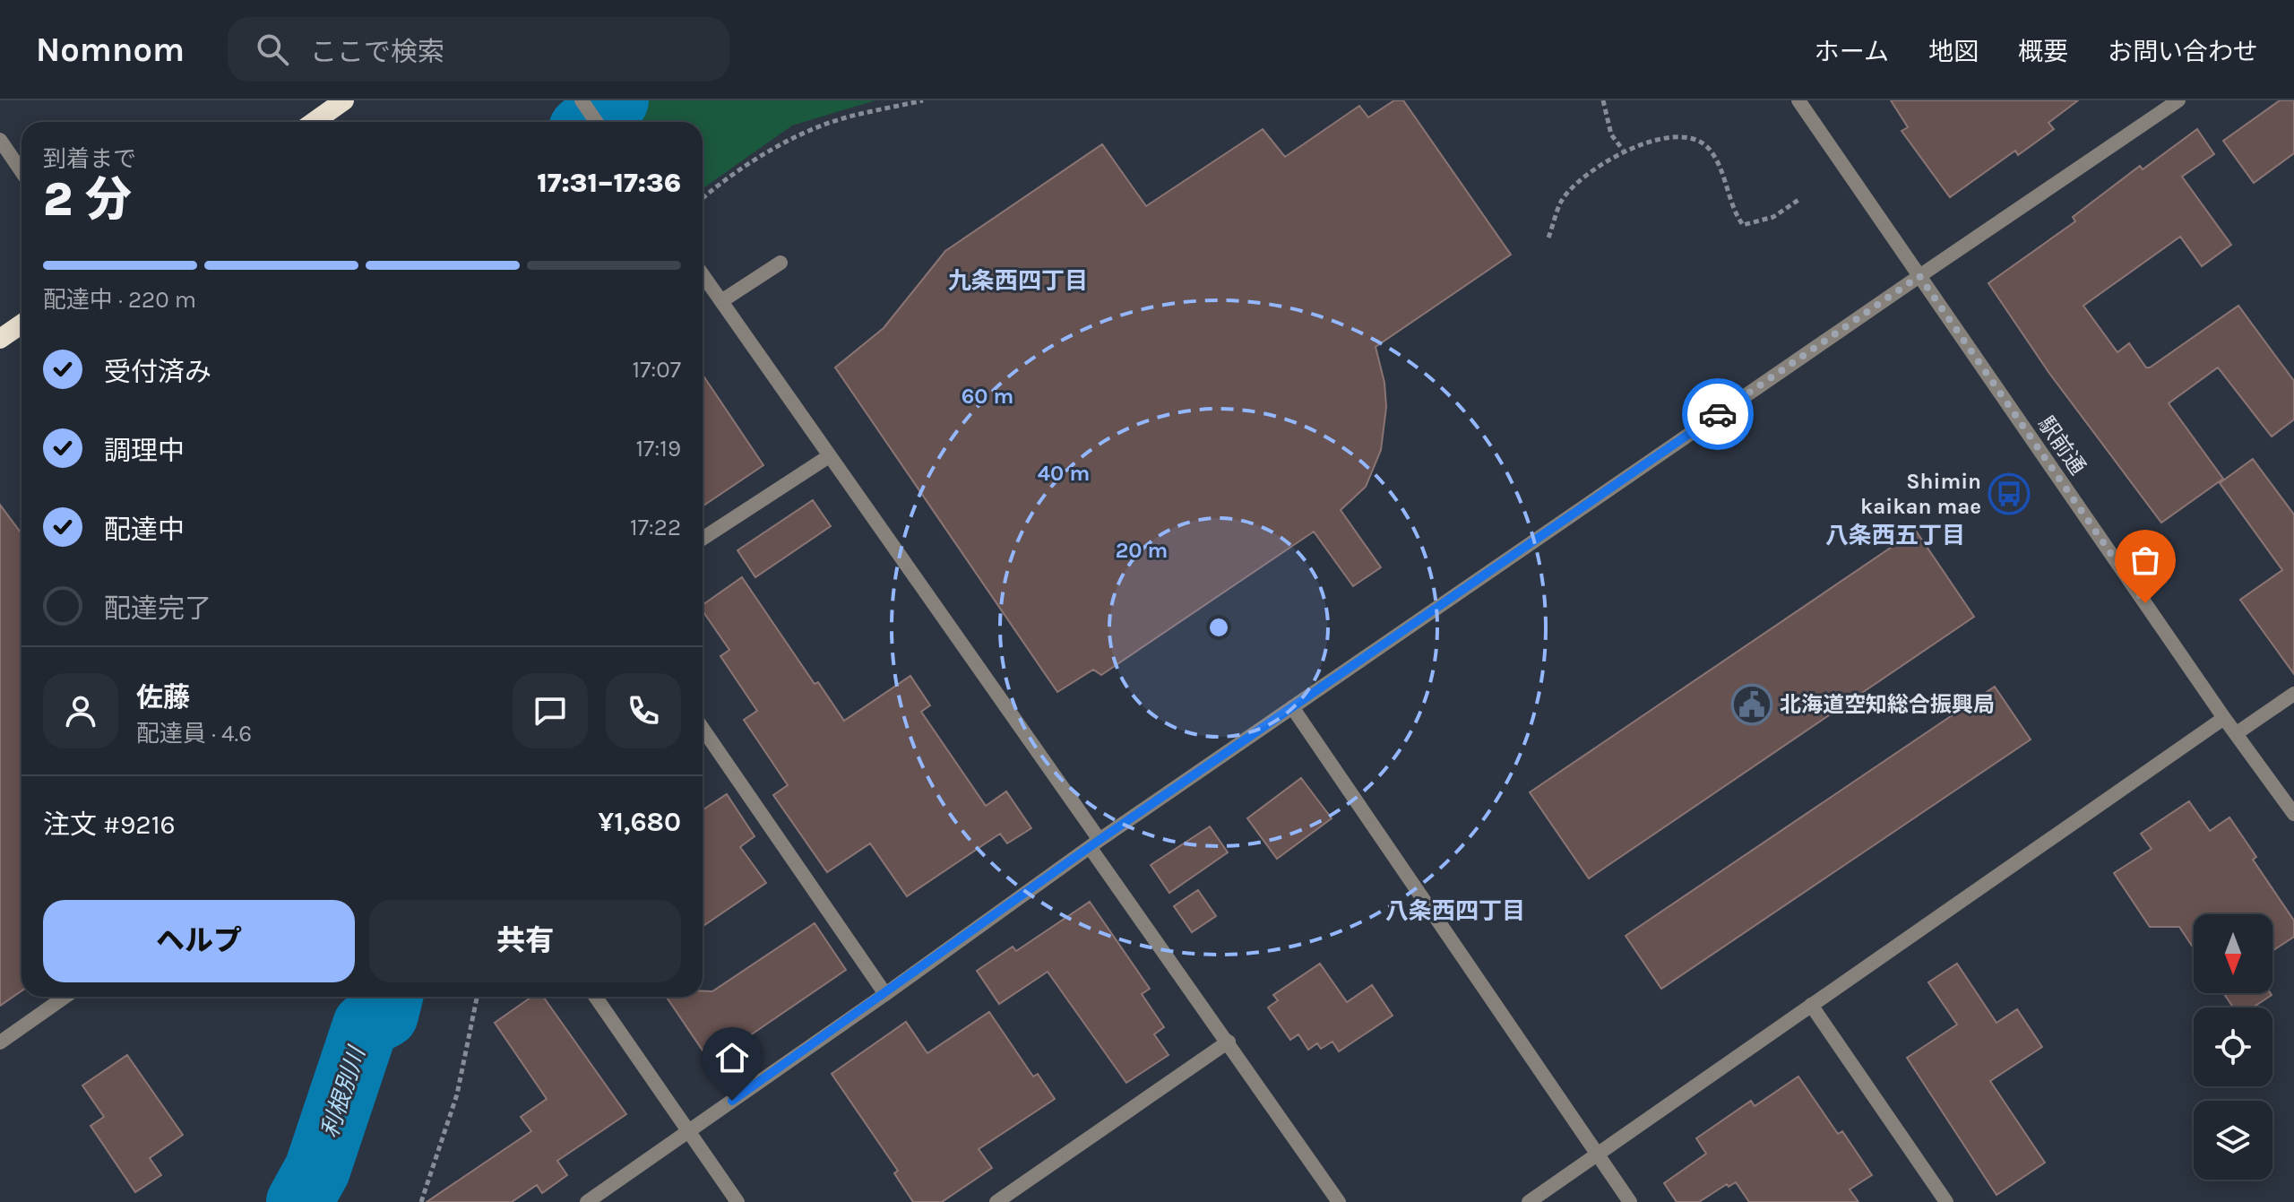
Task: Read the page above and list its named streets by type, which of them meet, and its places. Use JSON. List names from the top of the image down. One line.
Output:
{"streets":{"street":["駅前通"]},"districts":["九条西四丁目","八条西五丁目","八条西四丁目"],"water":["利根別川"],"places":{"bus stop":["Shimin kaikan mae"],"public building":["北海道空知総合振興局"]},"north":"bottom","page":{"header":"Nomnom","search":"ここで検索","nav":["ホーム","地図","概要","お問い合わせ"],"heading":["2 分","到着まで","17:31–17:36"],"panel":["佐藤","配達員 · 4.6","注文 #9216","¥1,680"],"bar":"配達中 · 220 m","list":[["受付済み","17:07"],["調理中","17:19"],["配達中","17:22"],"配達完了"],"buttons":["ヘルプ","共有"]},"rings":["60 m","40 m","20 m"]}
